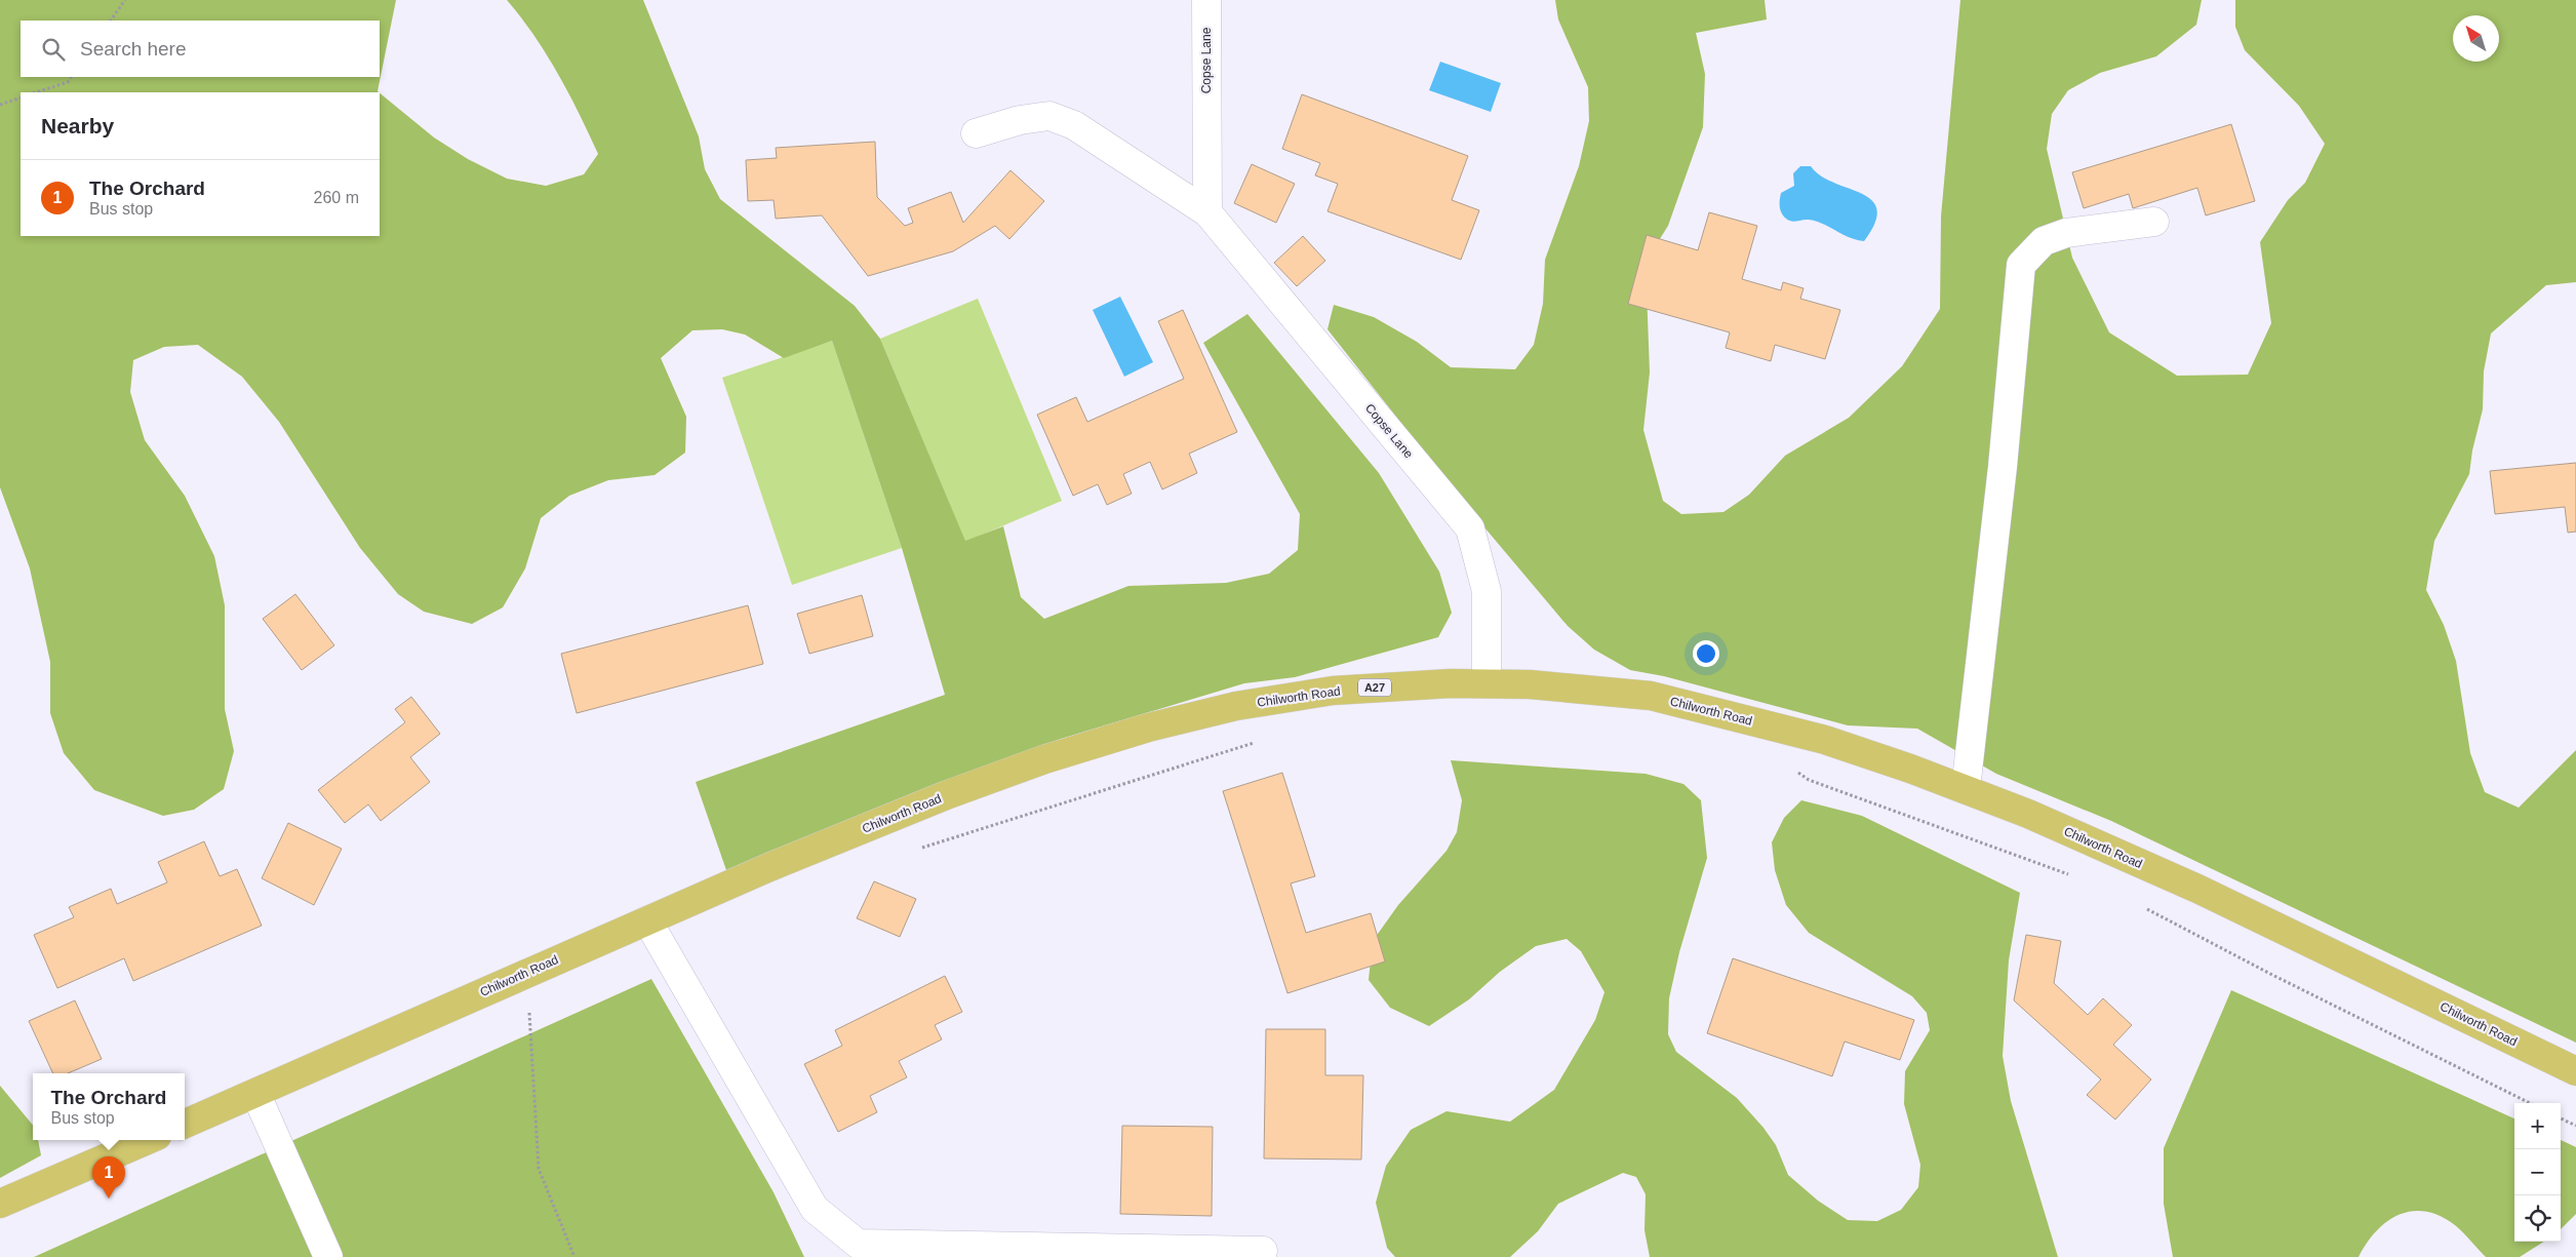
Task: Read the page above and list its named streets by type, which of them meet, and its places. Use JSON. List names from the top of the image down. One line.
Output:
{"streets":{"main road":["A27","Chilworth Road"],"street":["Copse Lane"]},"crossings":[["Copse Lane","Chilworth Road"]],"north":"top left","page":{"search":"Search here","heading":"Nearby","list":[{"mark":"1","name":"The Orchard","note":"Bus stop","value":"260 m"}],"popup":["The Orchard","Bus stop"],"map_buttons":["+","−"],"pins":"1"}}
